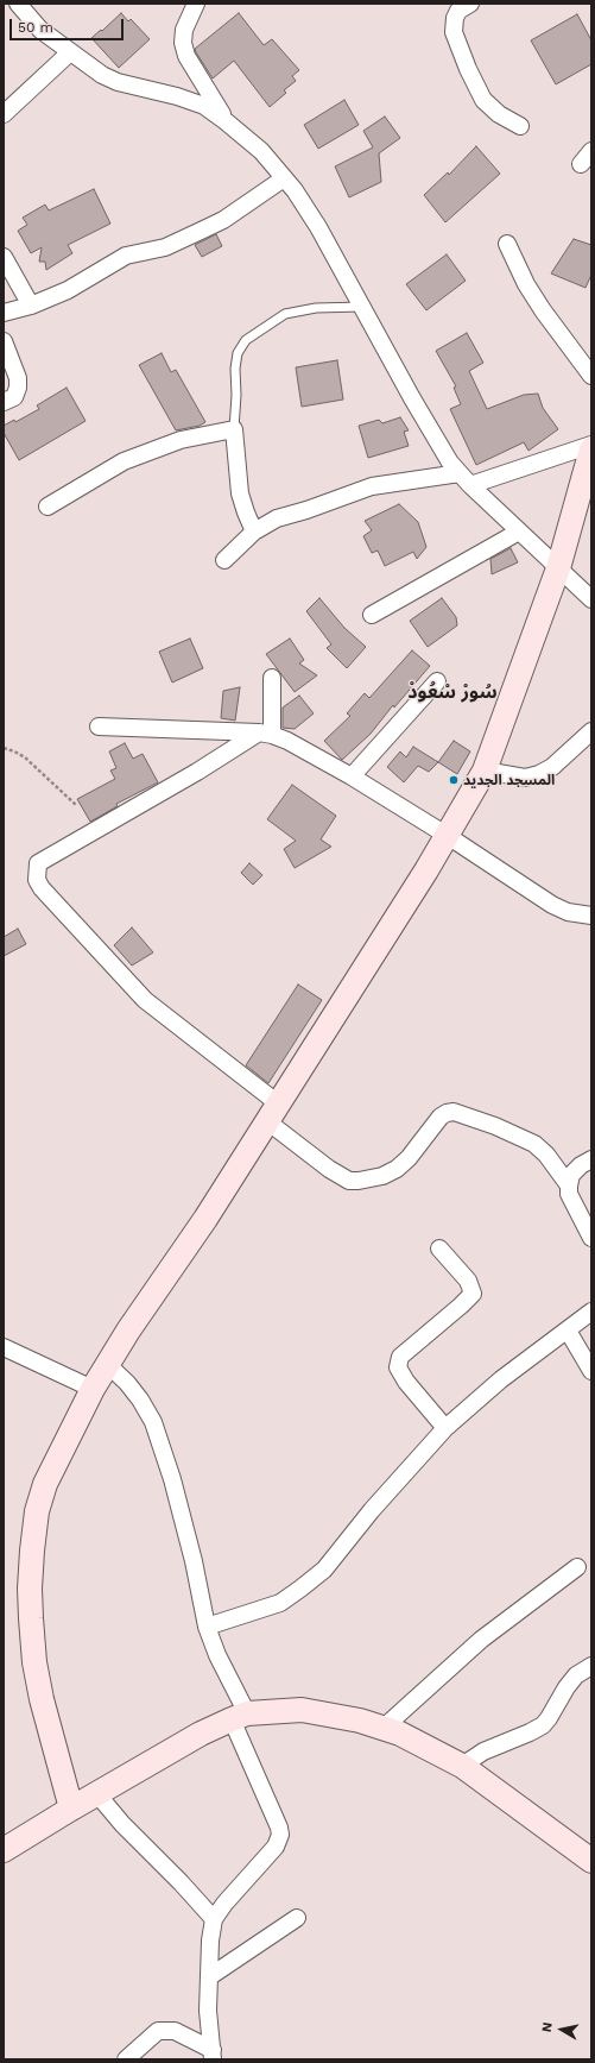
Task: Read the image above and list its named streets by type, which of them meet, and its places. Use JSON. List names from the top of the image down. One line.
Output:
{"districts":["سُورْ سْعُودْ"],"places":["المسجد الجديد"],"scale_bar":"50 m","north":"left"}
